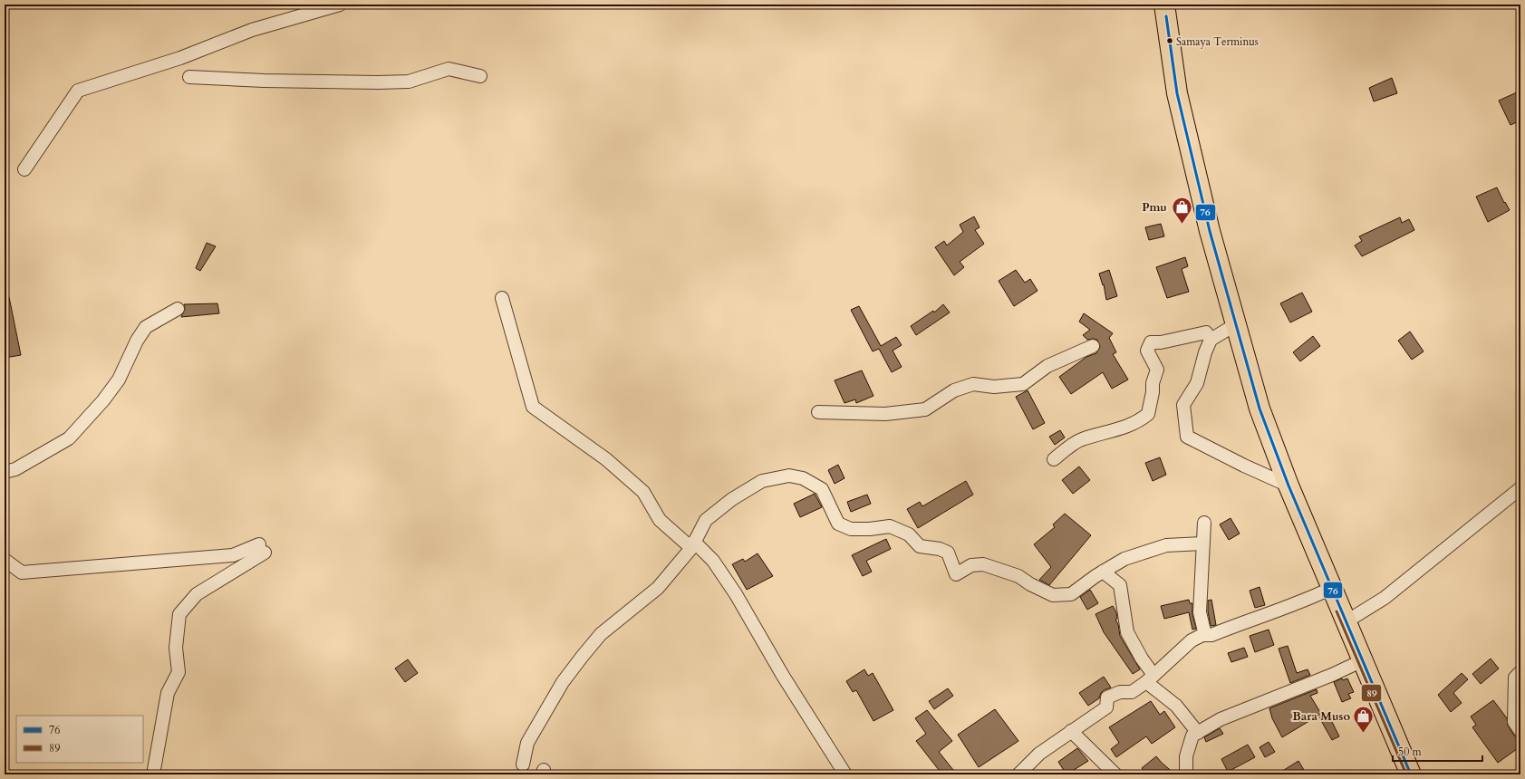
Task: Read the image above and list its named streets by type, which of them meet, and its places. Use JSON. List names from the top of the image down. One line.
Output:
{"places":{"other":["Samaya Terminus"],"shop":["Pmu","Bara Muso"]},"lines":["transit line 76","transit line 89"],"legend":["76","89"],"scale_bar":"50 m"}
